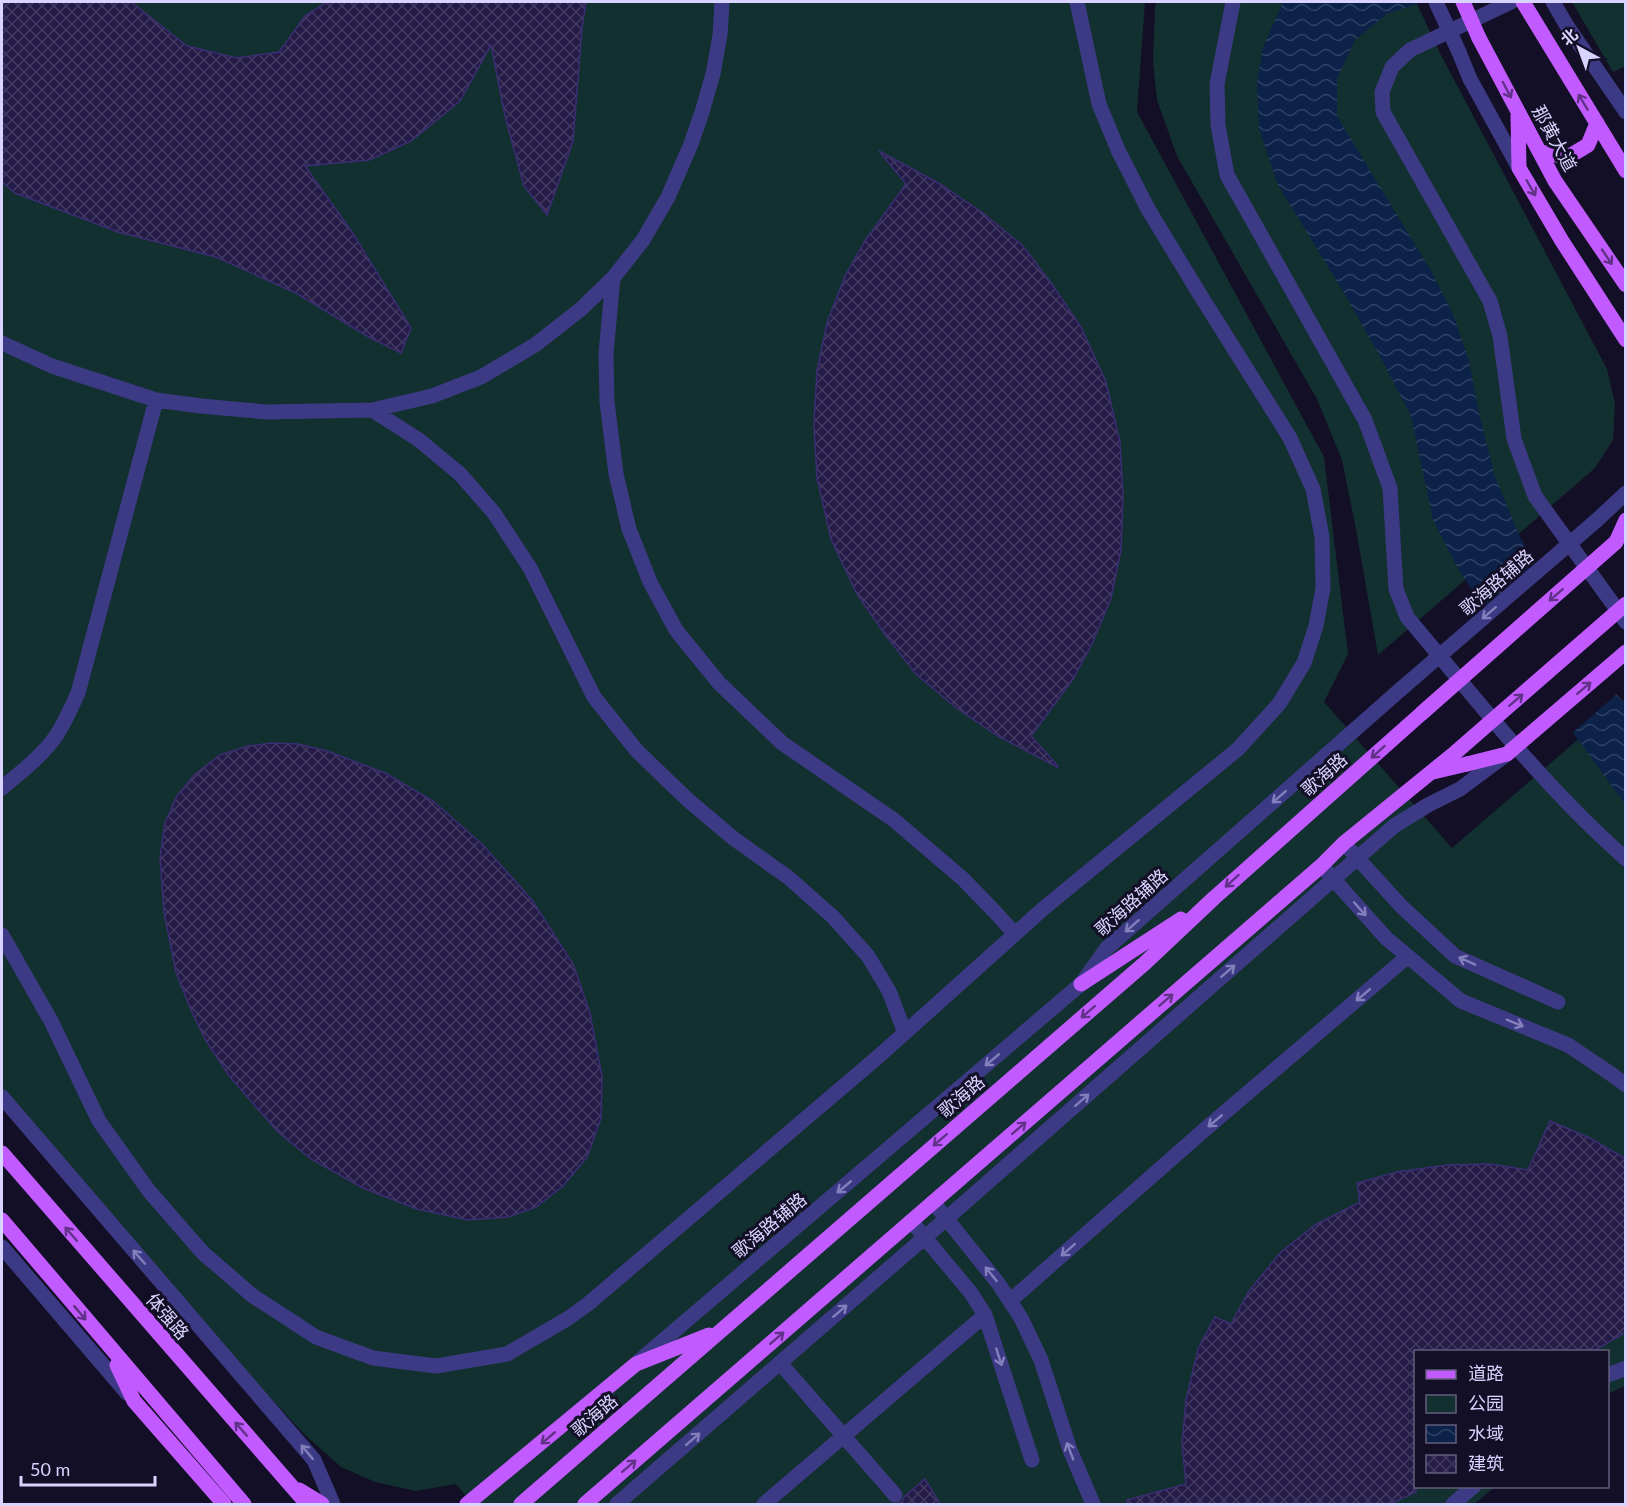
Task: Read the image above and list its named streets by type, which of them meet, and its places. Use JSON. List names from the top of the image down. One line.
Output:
{"streets":{"main road":["那黄大道","歌海路","体强路"],"street":["歌海路辅路"]},"legend":["道路","公园","水域","建筑"],"scale_bar":"50 m","north":"top left"}
